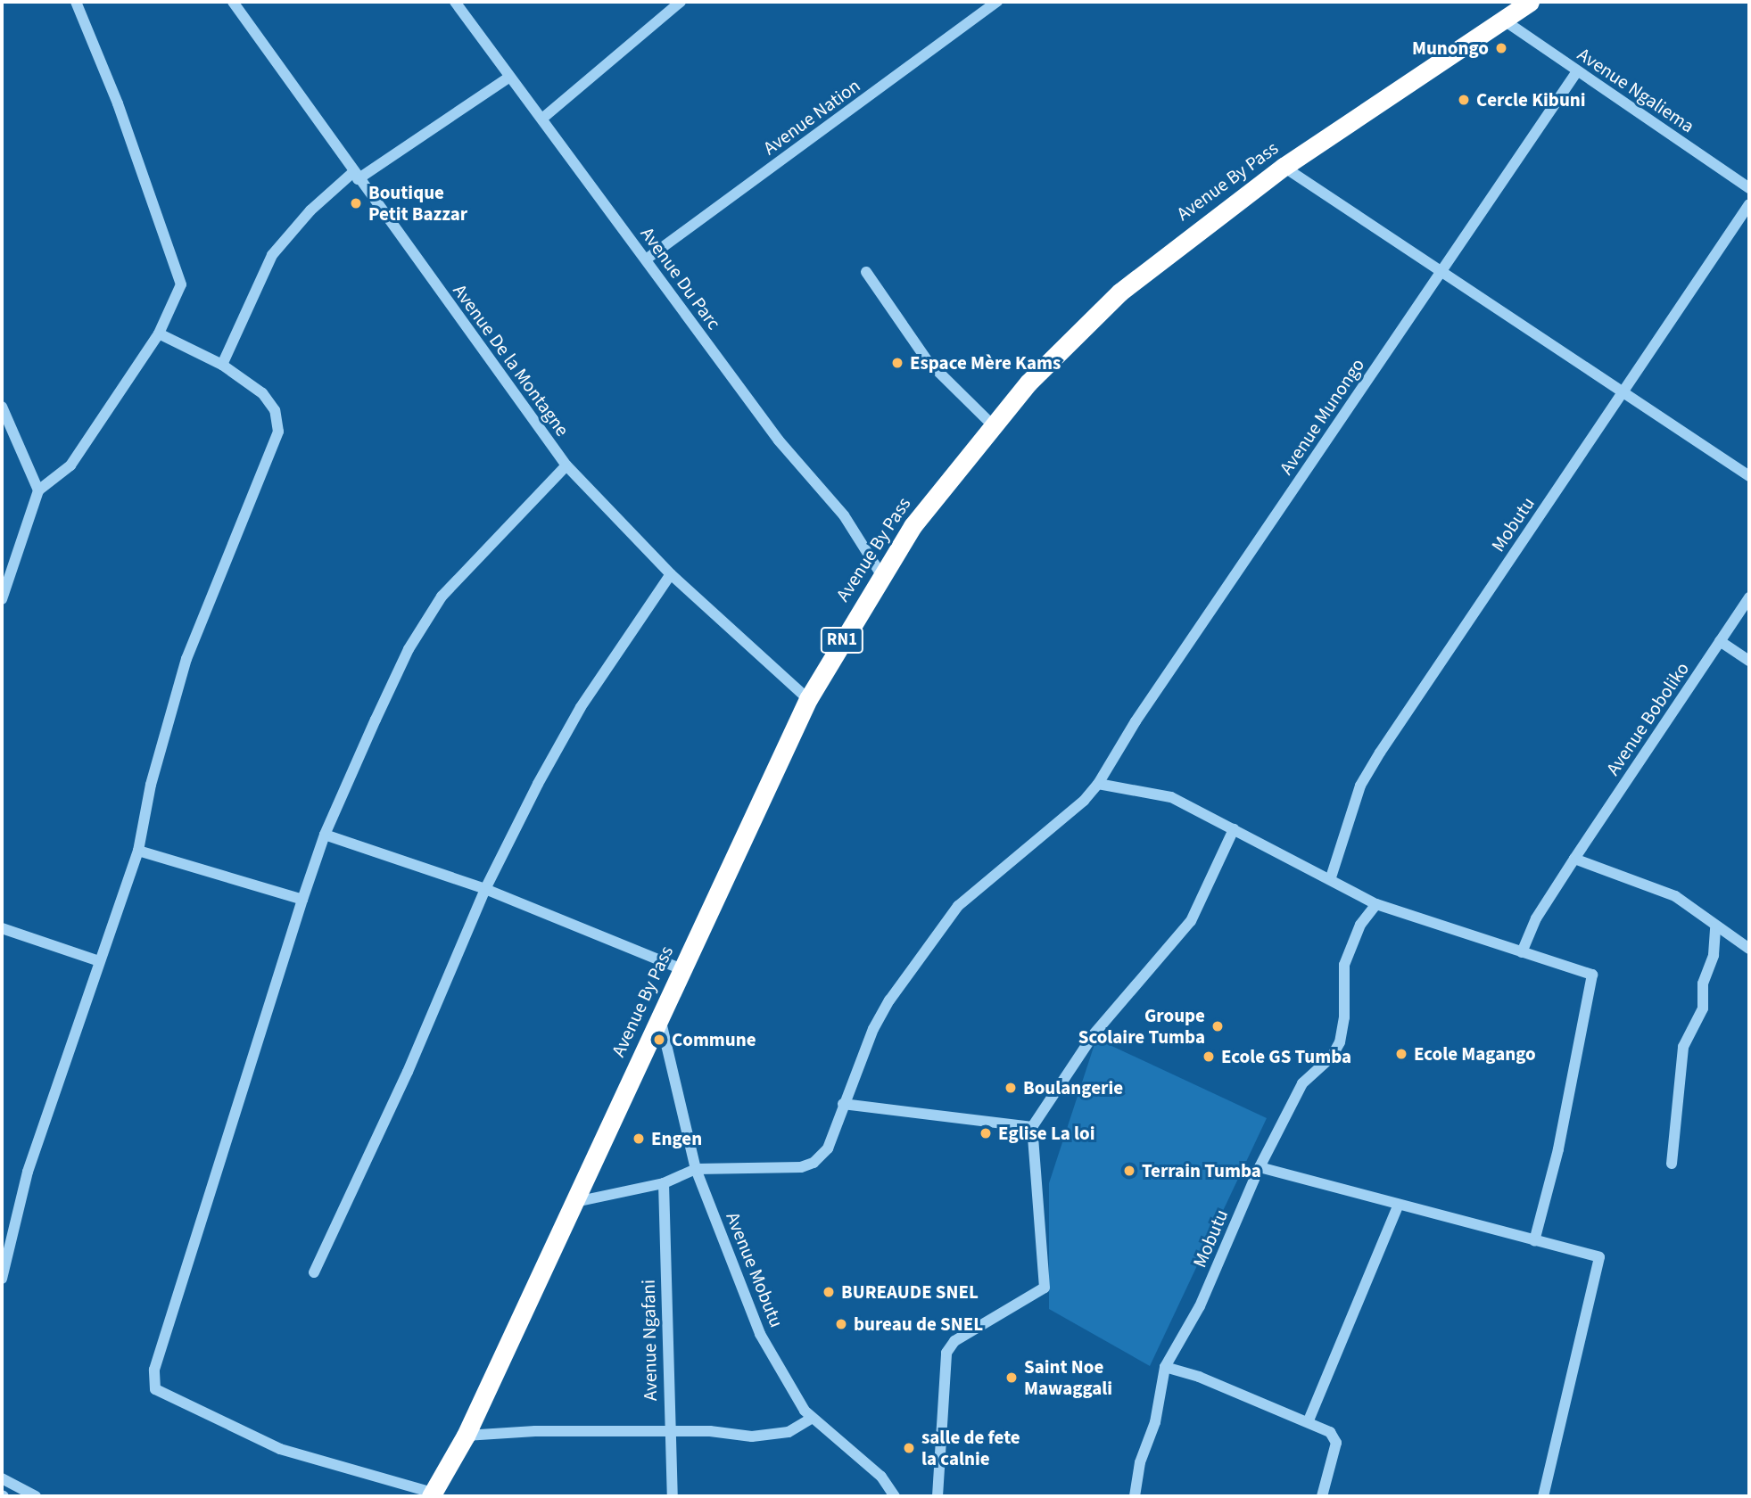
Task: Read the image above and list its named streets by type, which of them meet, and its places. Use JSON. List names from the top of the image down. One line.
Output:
{"streets":{"highway":["Avenue By Pass","RN1"],"street":["Avenue Ngaliema","Avenue Nation","Avenue Du Parc","Avenue De la Montagne","Avenue Munongo","Mobutu","Avenue Boboliko","Avenue Mobutu","Avenue Ngafani"]},"crossings":[["Avenue Ngaliema","Avenue By Pass"],["Avenue Ngaliema","Avenue Munongo"],["Avenue Nation","Avenue Du Parc"],["Avenue By Pass","Avenue Du Parc"],["Avenue By Pass","Avenue De la Montagne"],["Avenue By Pass","Avenue Mobutu"],["Avenue Munongo","Avenue Mobutu"]],"places":["Munongo","Cercle Kibuni","Boutique Petit Bazzar","Espace Mère Kams","Groupe Scolaire Tumba","Commune","Ecole Magango","Ecole GS Tumba","Boulangerie","Eglise La loi","Engen","Terrain Tumba","BUREAUDE SNEL","bureau de SNEL","Saint Noe Mawaggali","salle de fete la calnie"]}
